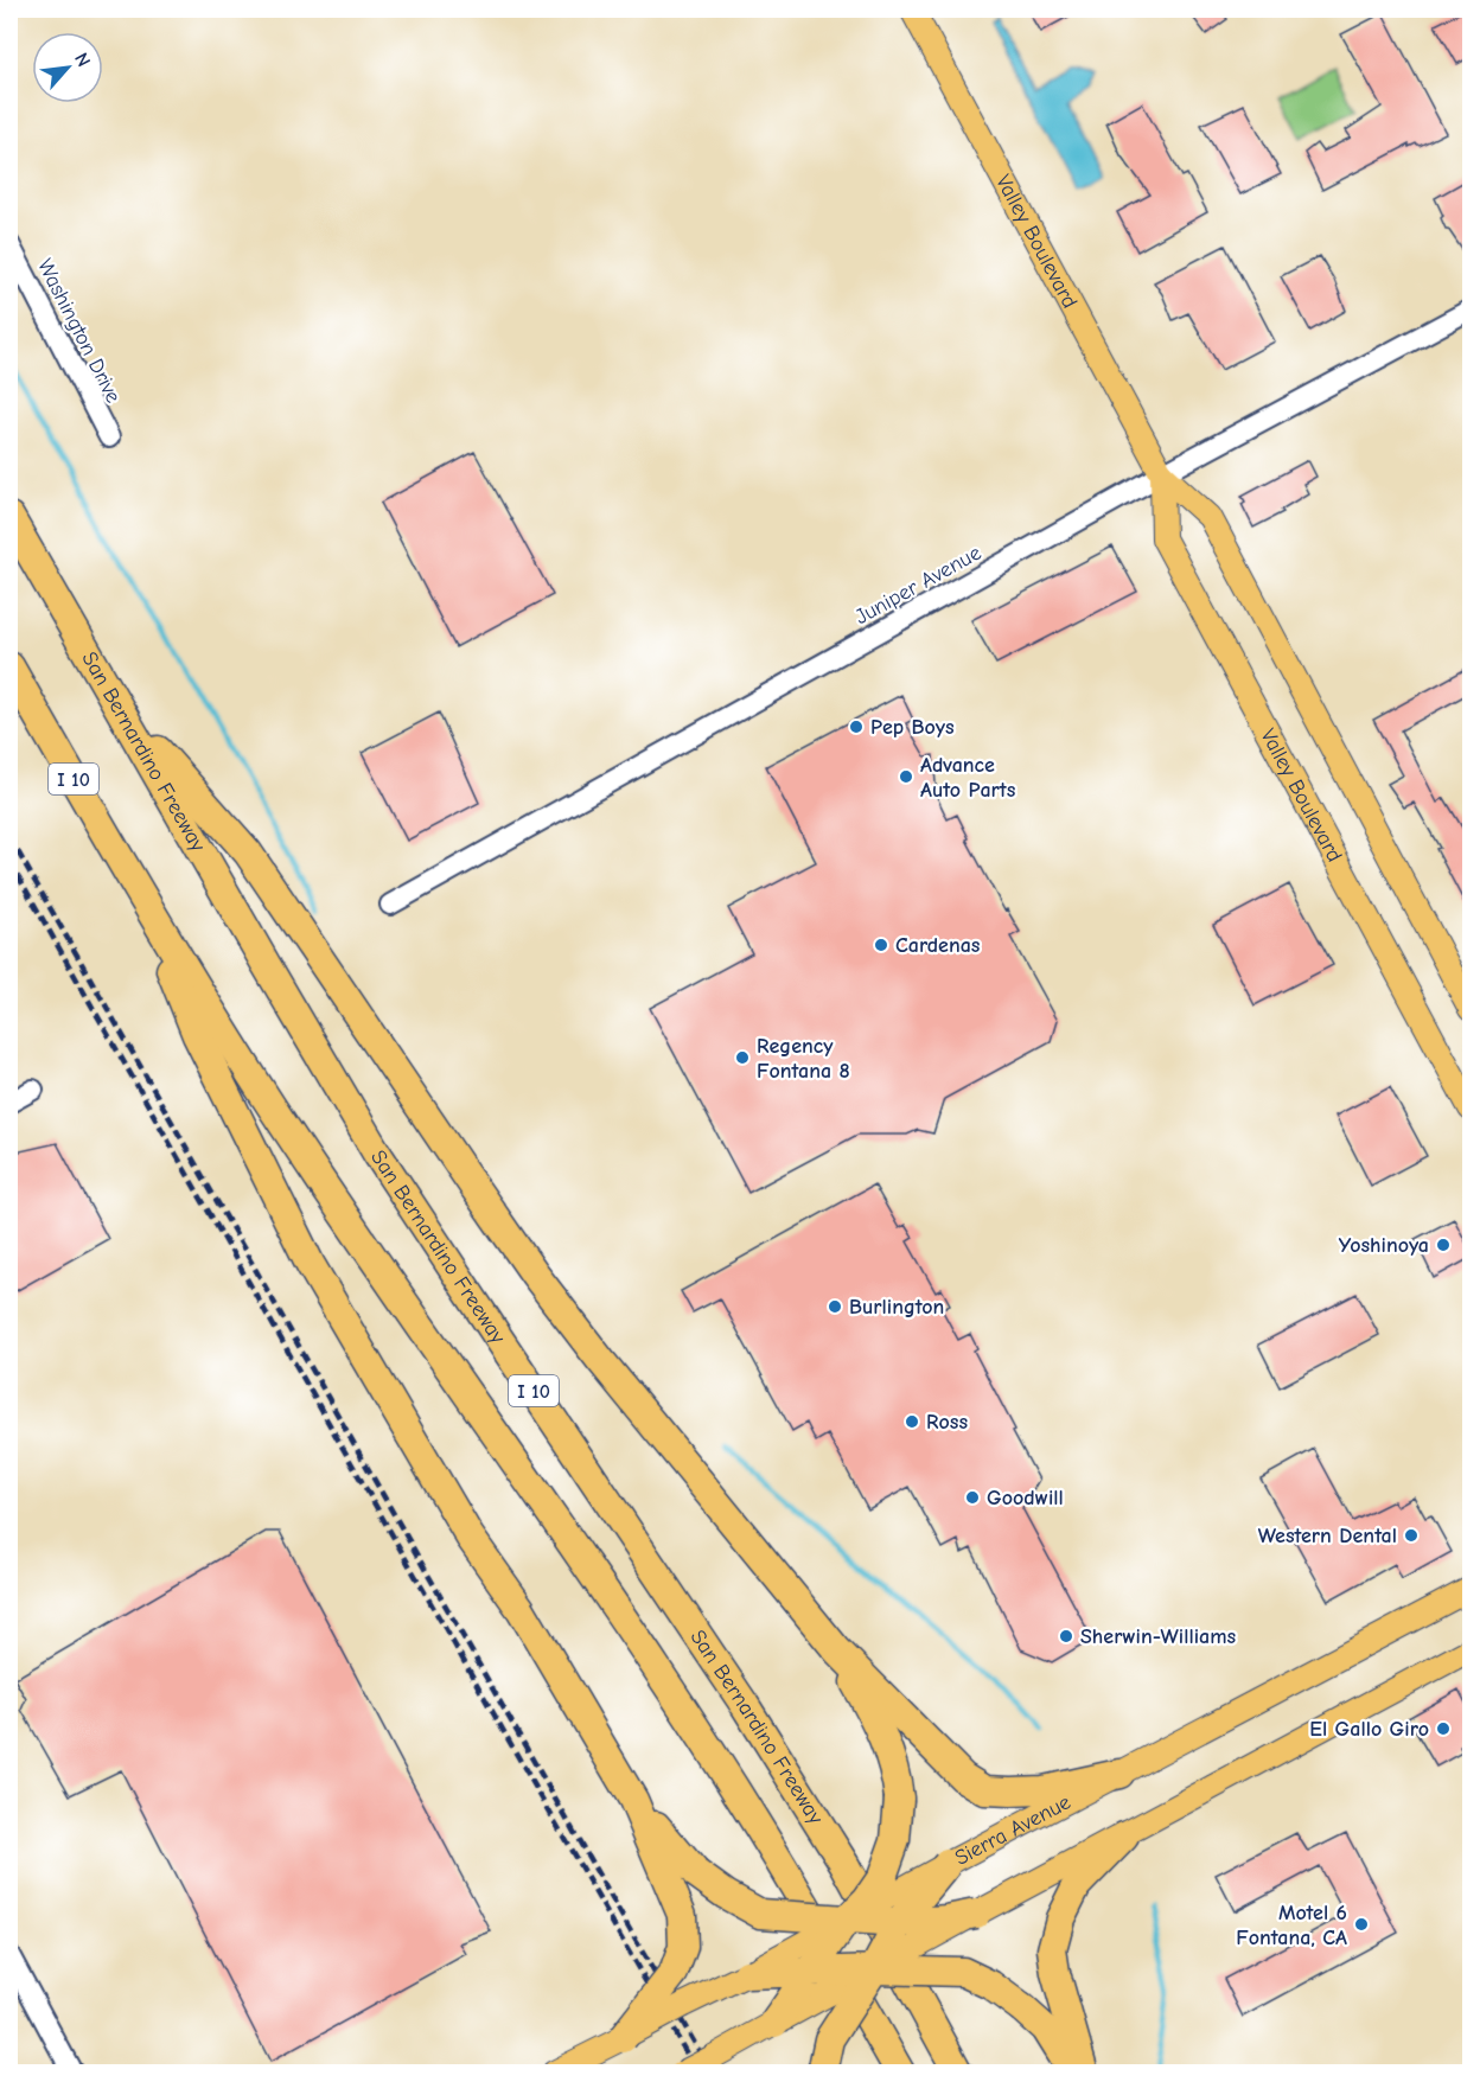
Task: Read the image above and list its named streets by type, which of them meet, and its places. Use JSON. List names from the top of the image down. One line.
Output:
{"streets":{"highway":["San Bernardino Freeway","I 10"],"main road":["Valley Boulevard","Sierra Avenue"],"street":["Washington Drive","Juniper Avenue"]},"crossings":[["Valley Boulevard","Juniper Avenue"]],"places":["Pep Boys","Advance Auto Parts","Cardenas","Regency Fontana 8","Yoshinoya","Burlington","Ross","Goodwill","Western Dental","Sherwin-Williams","El Gallo Giro","Motel 6 Fontana, CA"],"north":"top right"}
